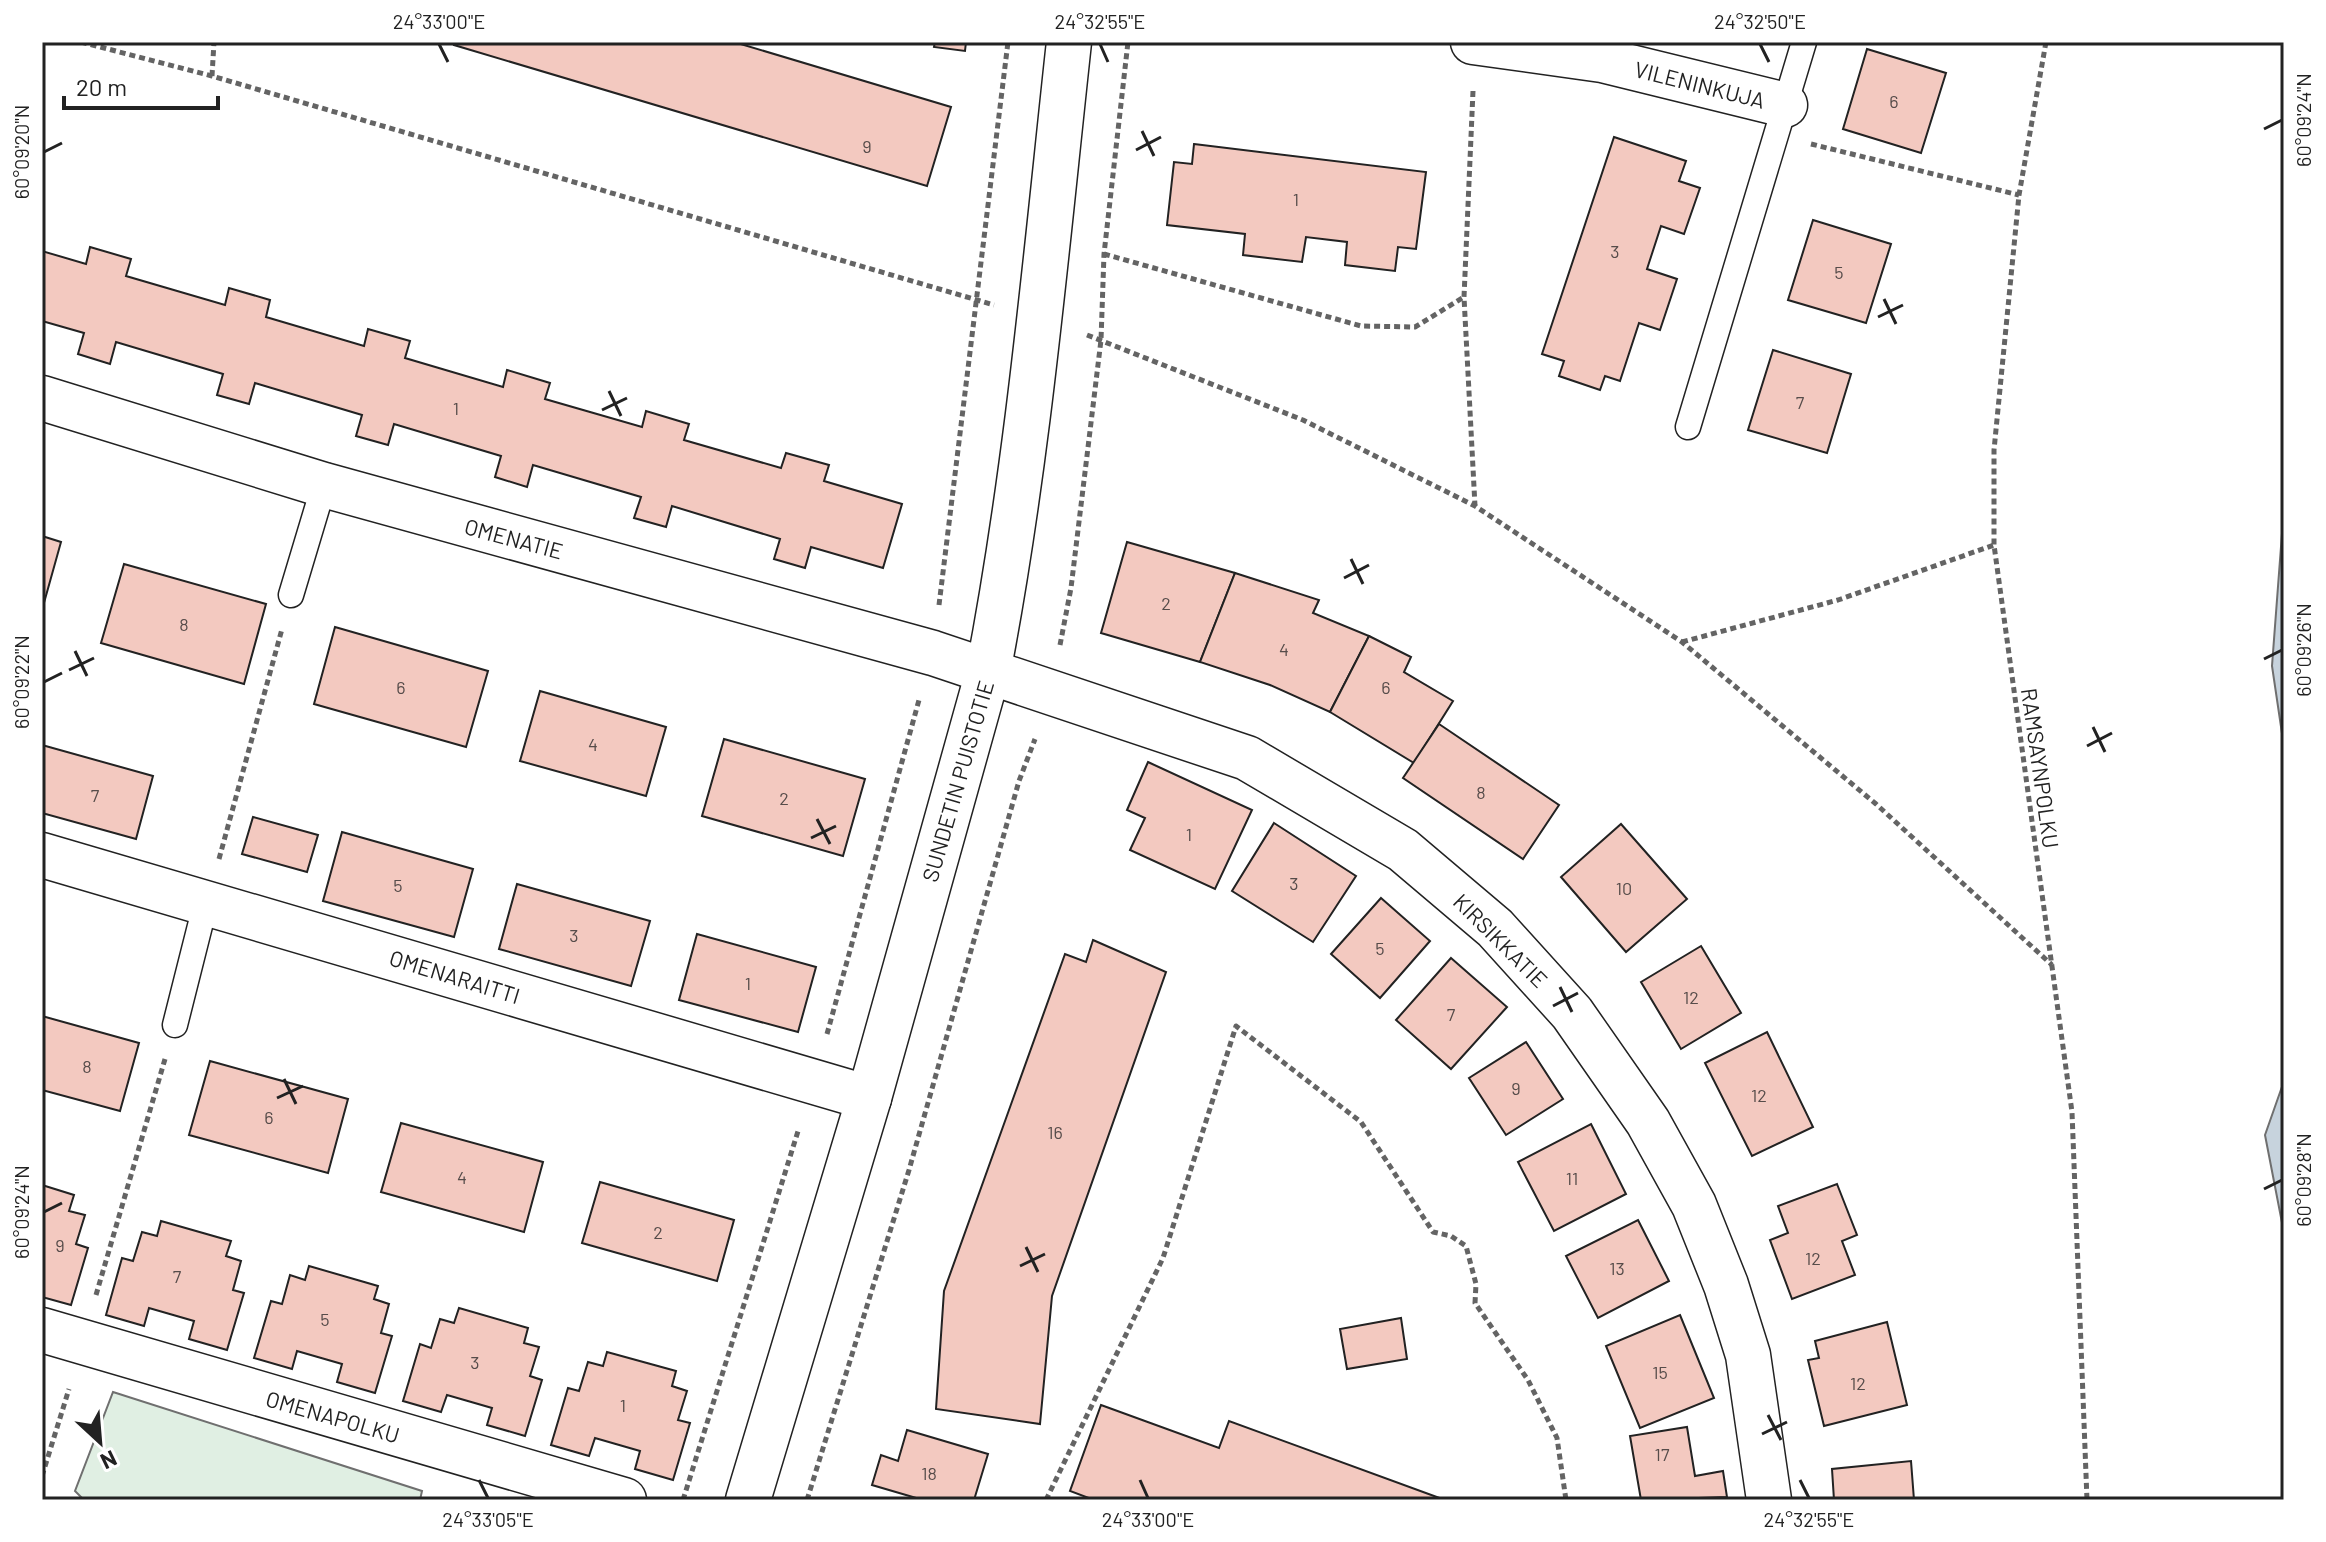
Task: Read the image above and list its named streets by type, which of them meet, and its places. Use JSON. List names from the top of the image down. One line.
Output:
{"streets":{"street":["VILENINKUJA","OMENATIE","SUNDETIN PUISTOTIE","KIRSIKKATIE","OMENARAITTI","OMENAPOLKU"],"path":["RAMSAYNPOLKU"]},"crossings":[["OMENATIE","SUNDETIN PUISTOTIE"],["OMENATIE","KIRSIKKATIE"],["SUNDETIN PUISTOTIE","KIRSIKKATIE"],["SUNDETIN PUISTOTIE","OMENARAITTI"]],"house_numbers":["6","9","1","3","5","7","1","2","8","4","6","6","4","8","7","2","1","3","5","10","3","5","1","12","7","8","9","12","6","16","4","11","2","9","12","13","7","5","3","15","12","1","17","18"],"scale_bar":"20 m","north":"bottom right","coordinates":["24°33'00\"E","24°32'55\"E","24°32'50\"E","60°09'24\"N","60°09'20\"N","60°09'26\"N","60°09'22\"N","60°09'28\"N","24°33'05\"E"]}
